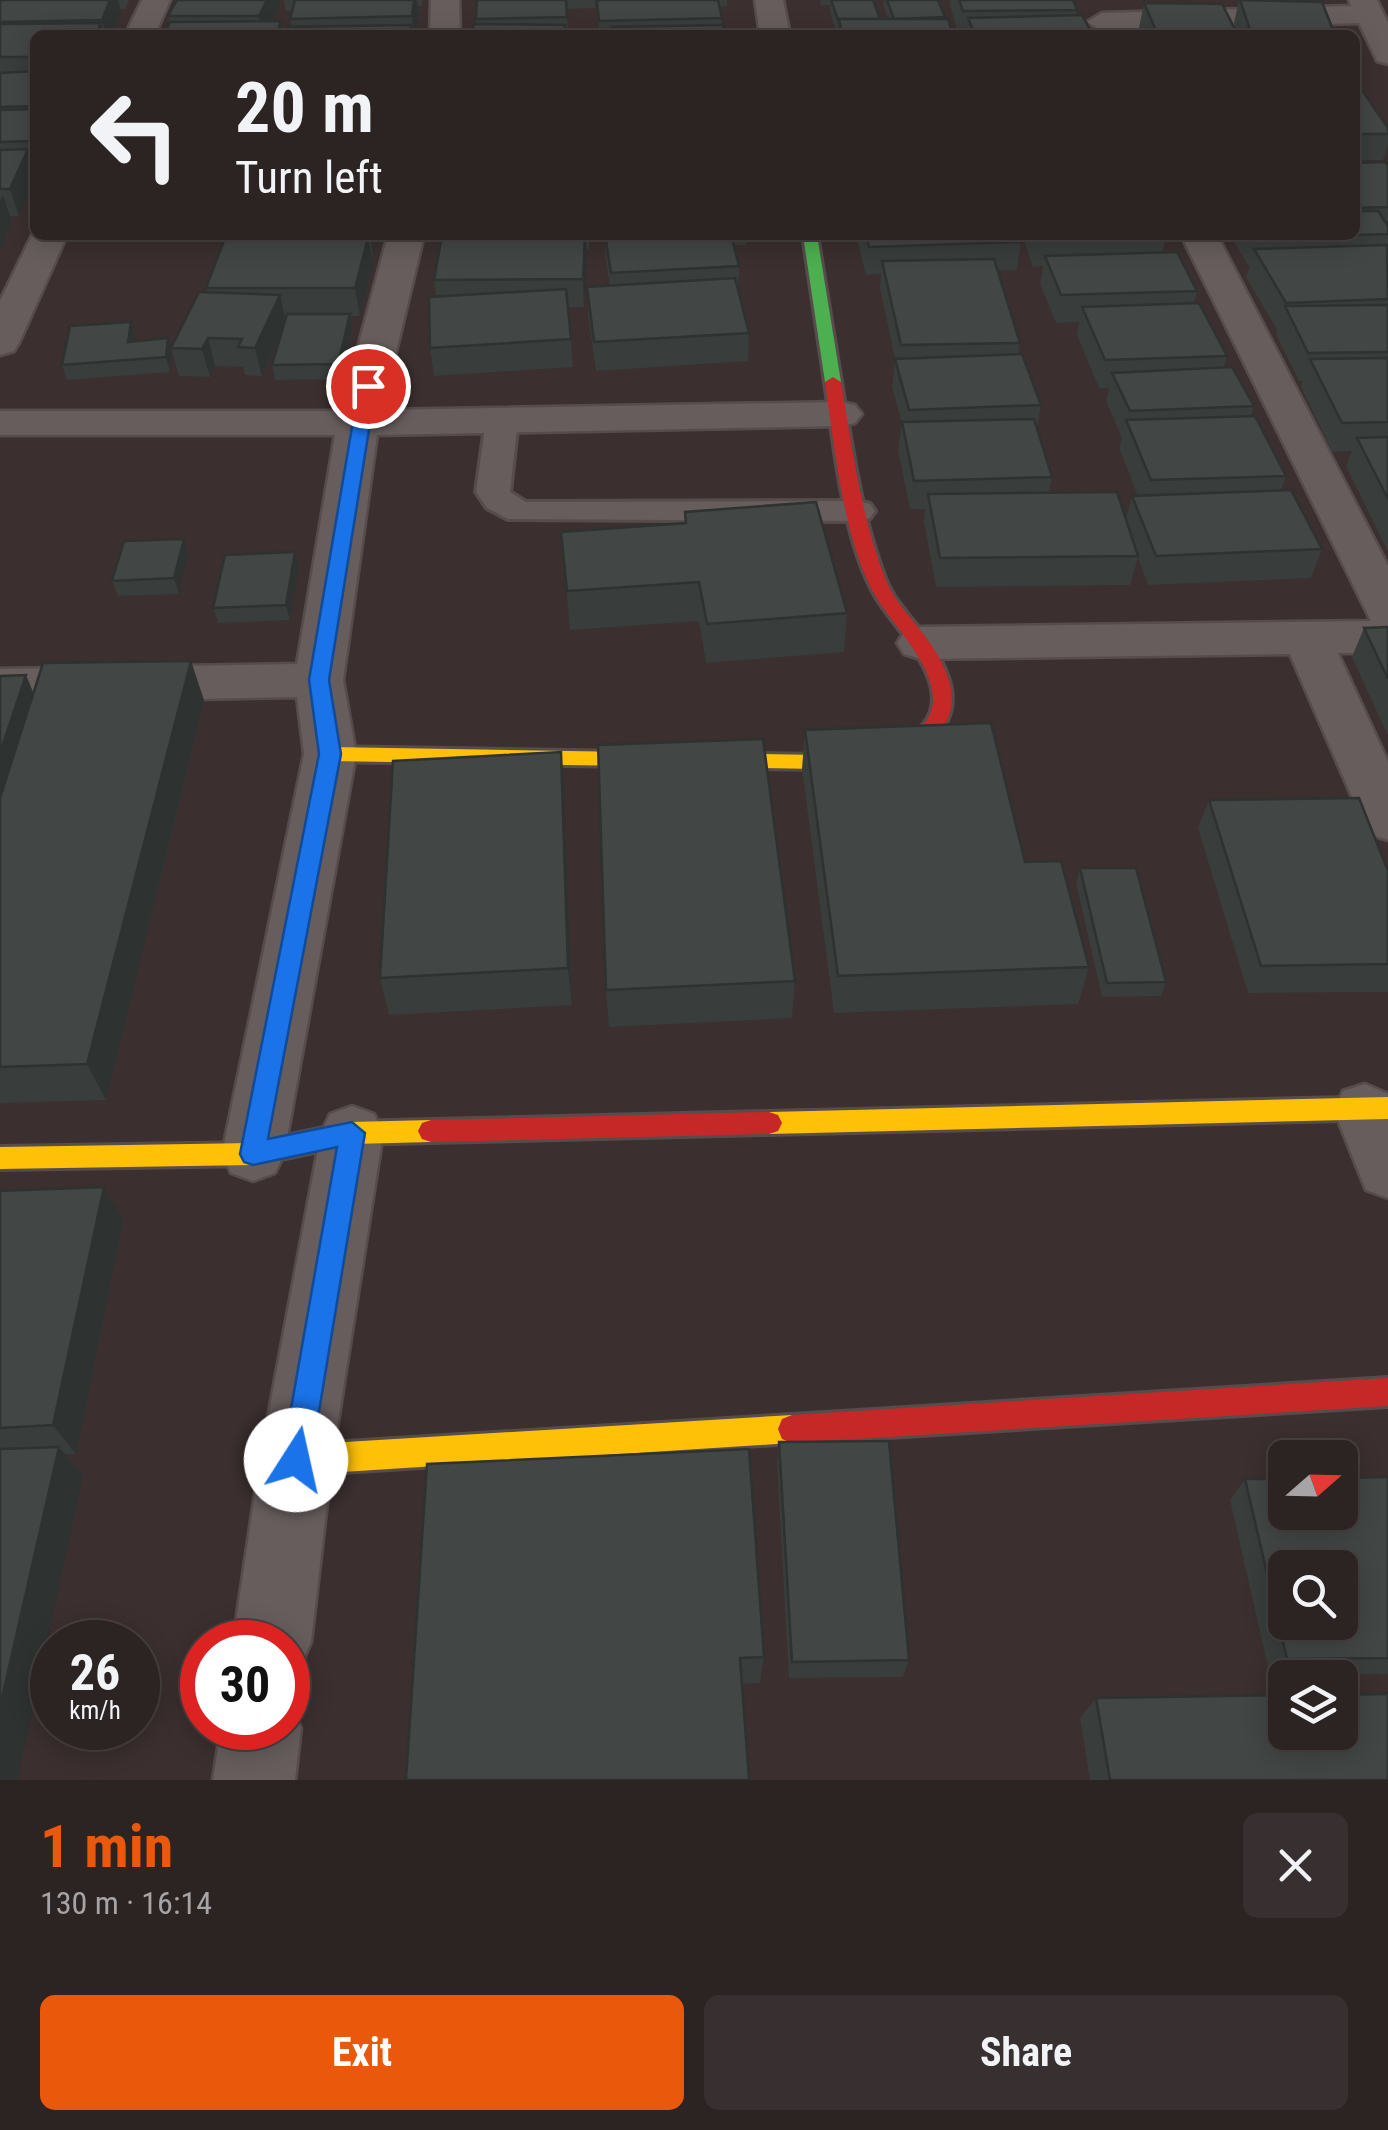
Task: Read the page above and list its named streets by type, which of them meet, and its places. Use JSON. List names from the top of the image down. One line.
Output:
{"north":"right","page":{"turn":["20 m","Turn left"],"speed":"26 km/h","limit":"30","heading":["1 min","130 m · 16:14"],"buttons":["Exit","Share"]}}
